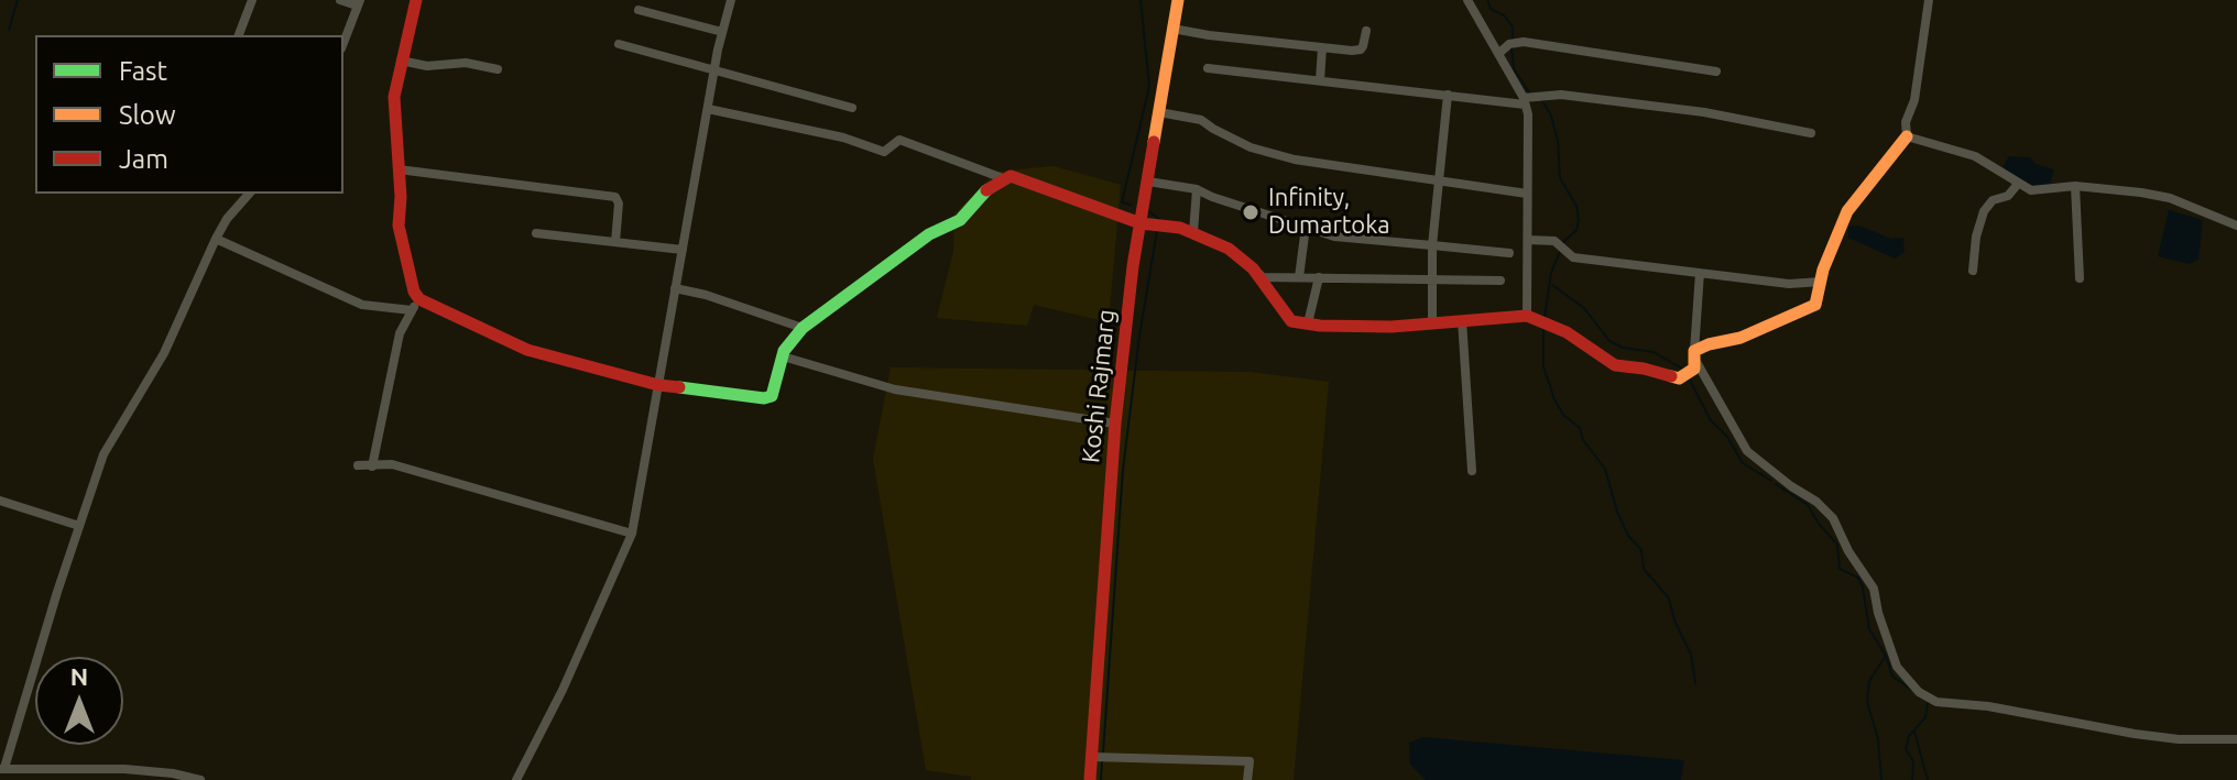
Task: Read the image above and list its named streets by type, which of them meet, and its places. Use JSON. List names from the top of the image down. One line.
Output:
{"streets":{"street":["Koshi Rajmarg"]},"places":["Infinity, Dumartoka"],"legend":["Fast","Slow","Jam"],"north":"top"}
